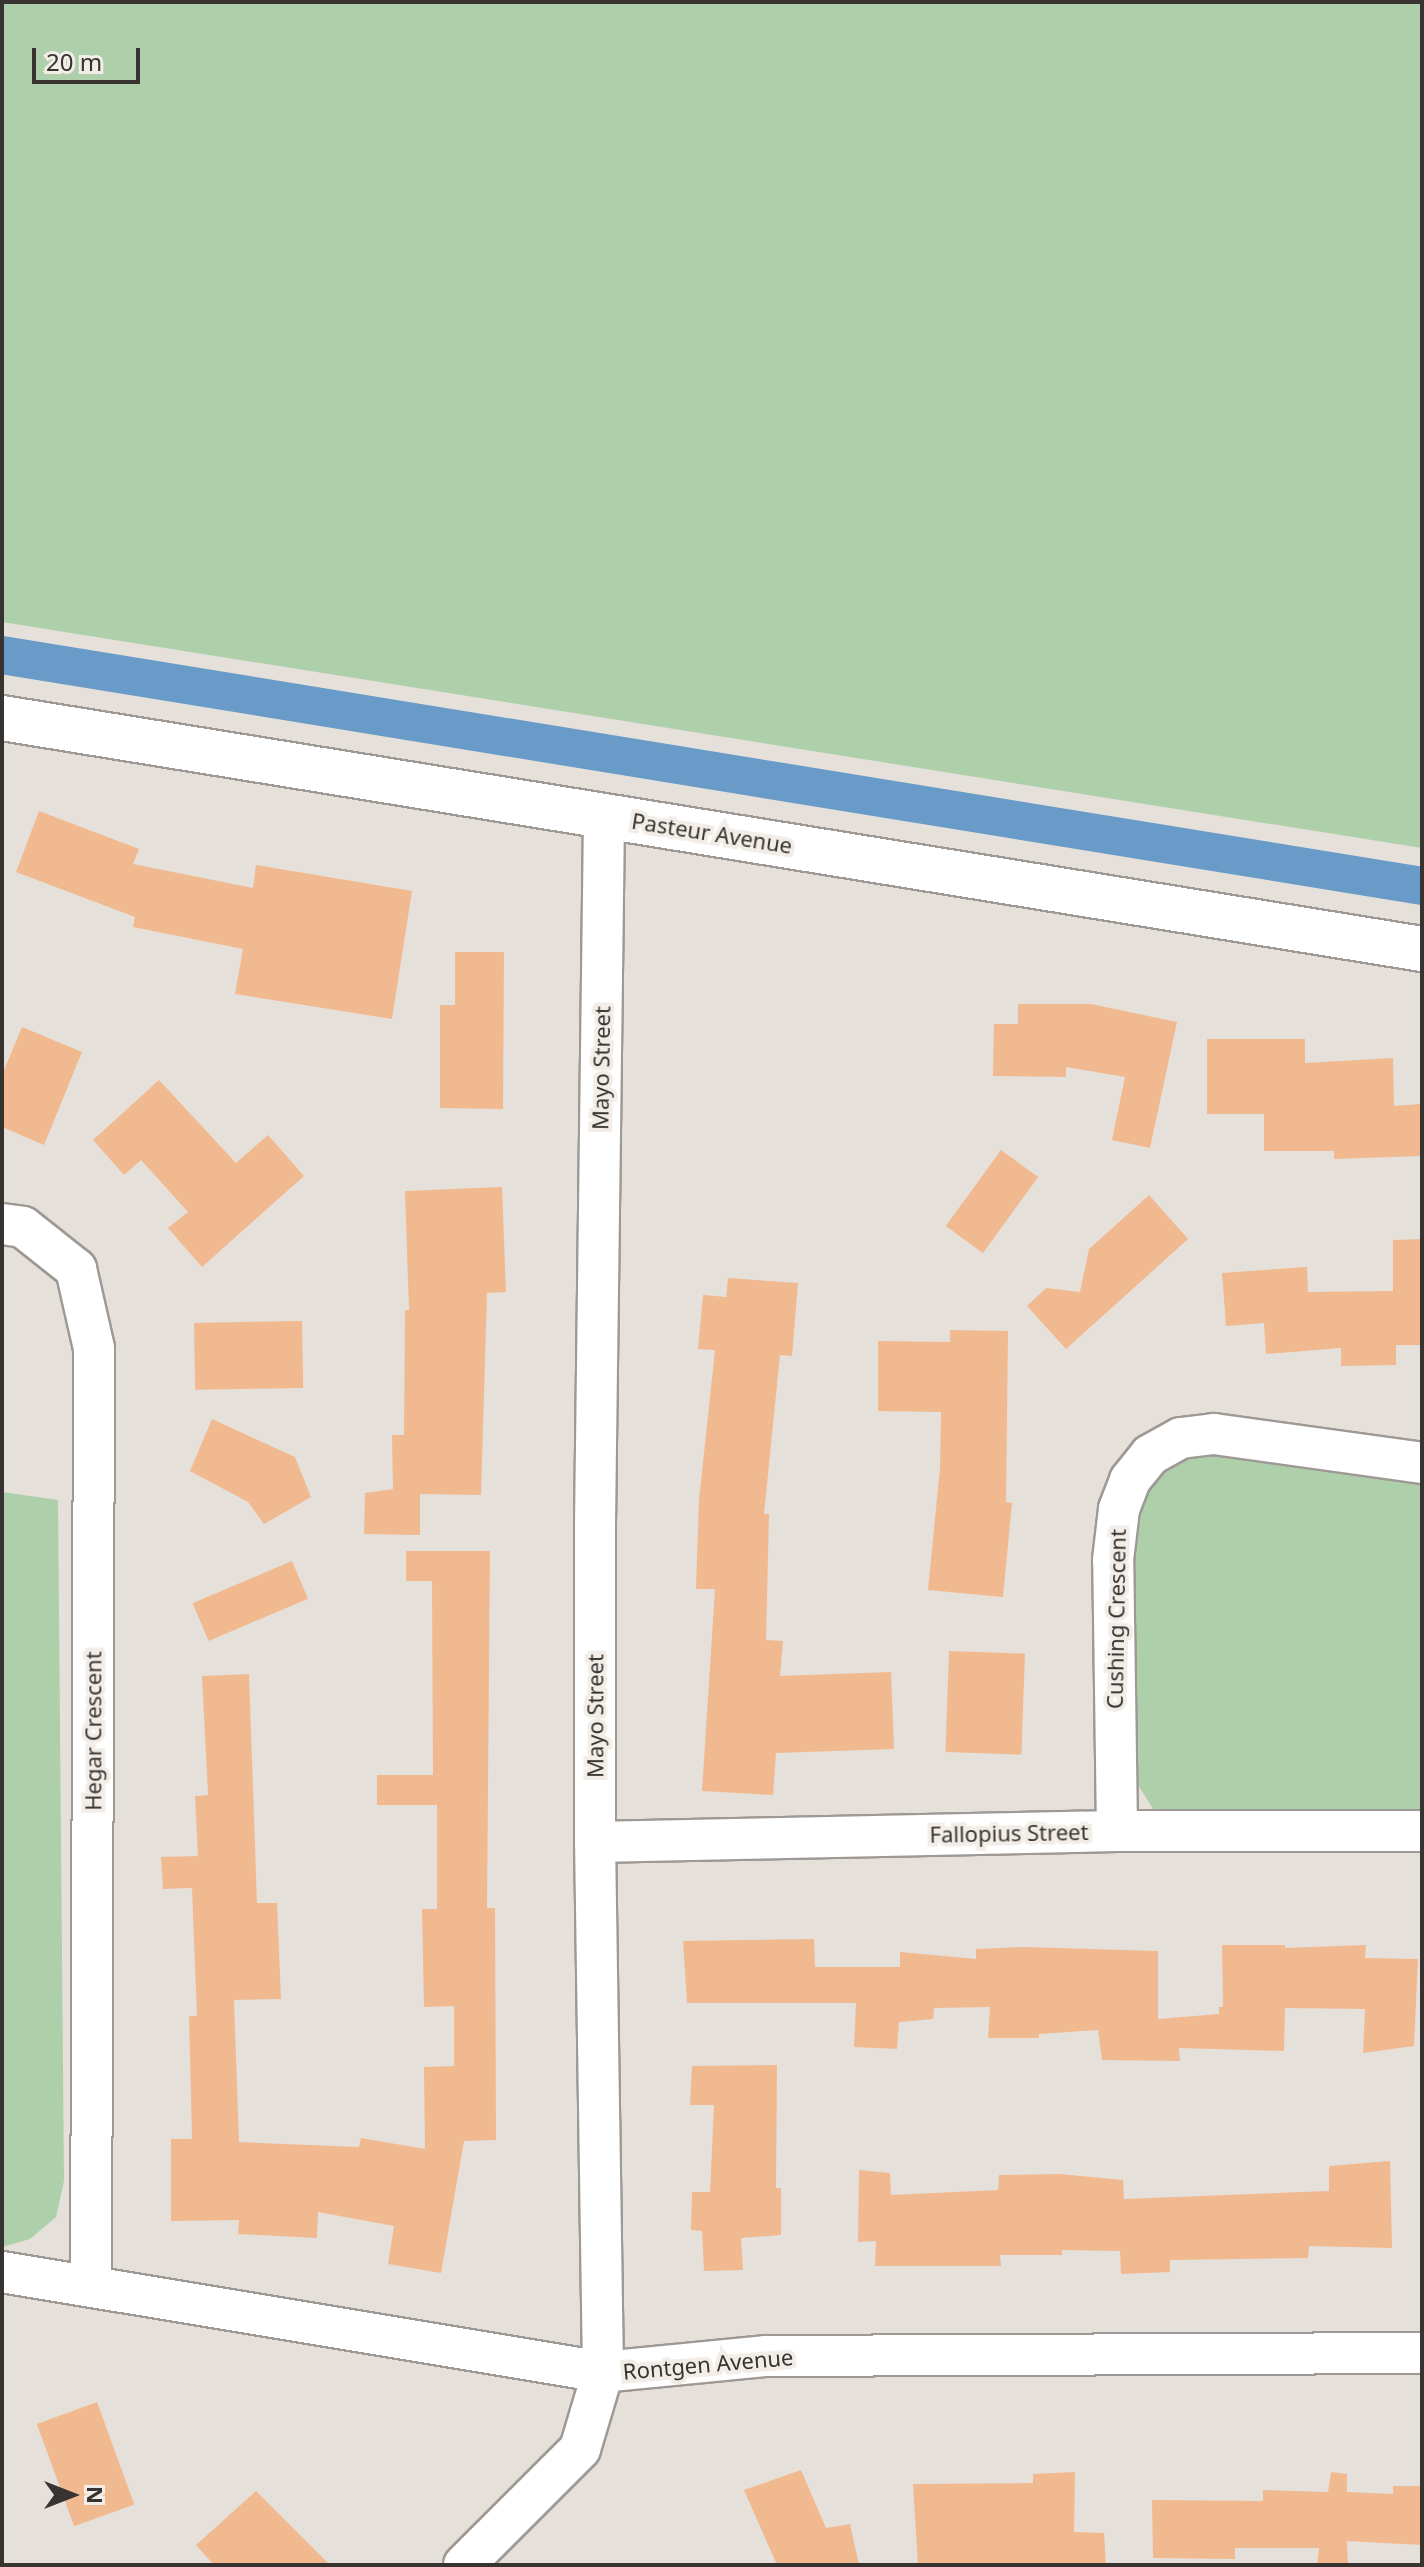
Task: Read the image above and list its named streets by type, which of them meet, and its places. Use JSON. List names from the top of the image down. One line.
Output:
{"streets":{"street":["Pasteur Avenue","Mayo Street","Cushing Crescent","Hegar Crescent","Fallopius Street","Rontgen Avenue"]},"crossings":[["Pasteur Avenue","Mayo Street"],["Mayo Street","Fallopius Street"],["Mayo Street","Rontgen Avenue"],["Cushing Crescent","Fallopius Street"],["Hegar Crescent","Rontgen Avenue"]],"scale_bar":"20 m","north":"right"}
